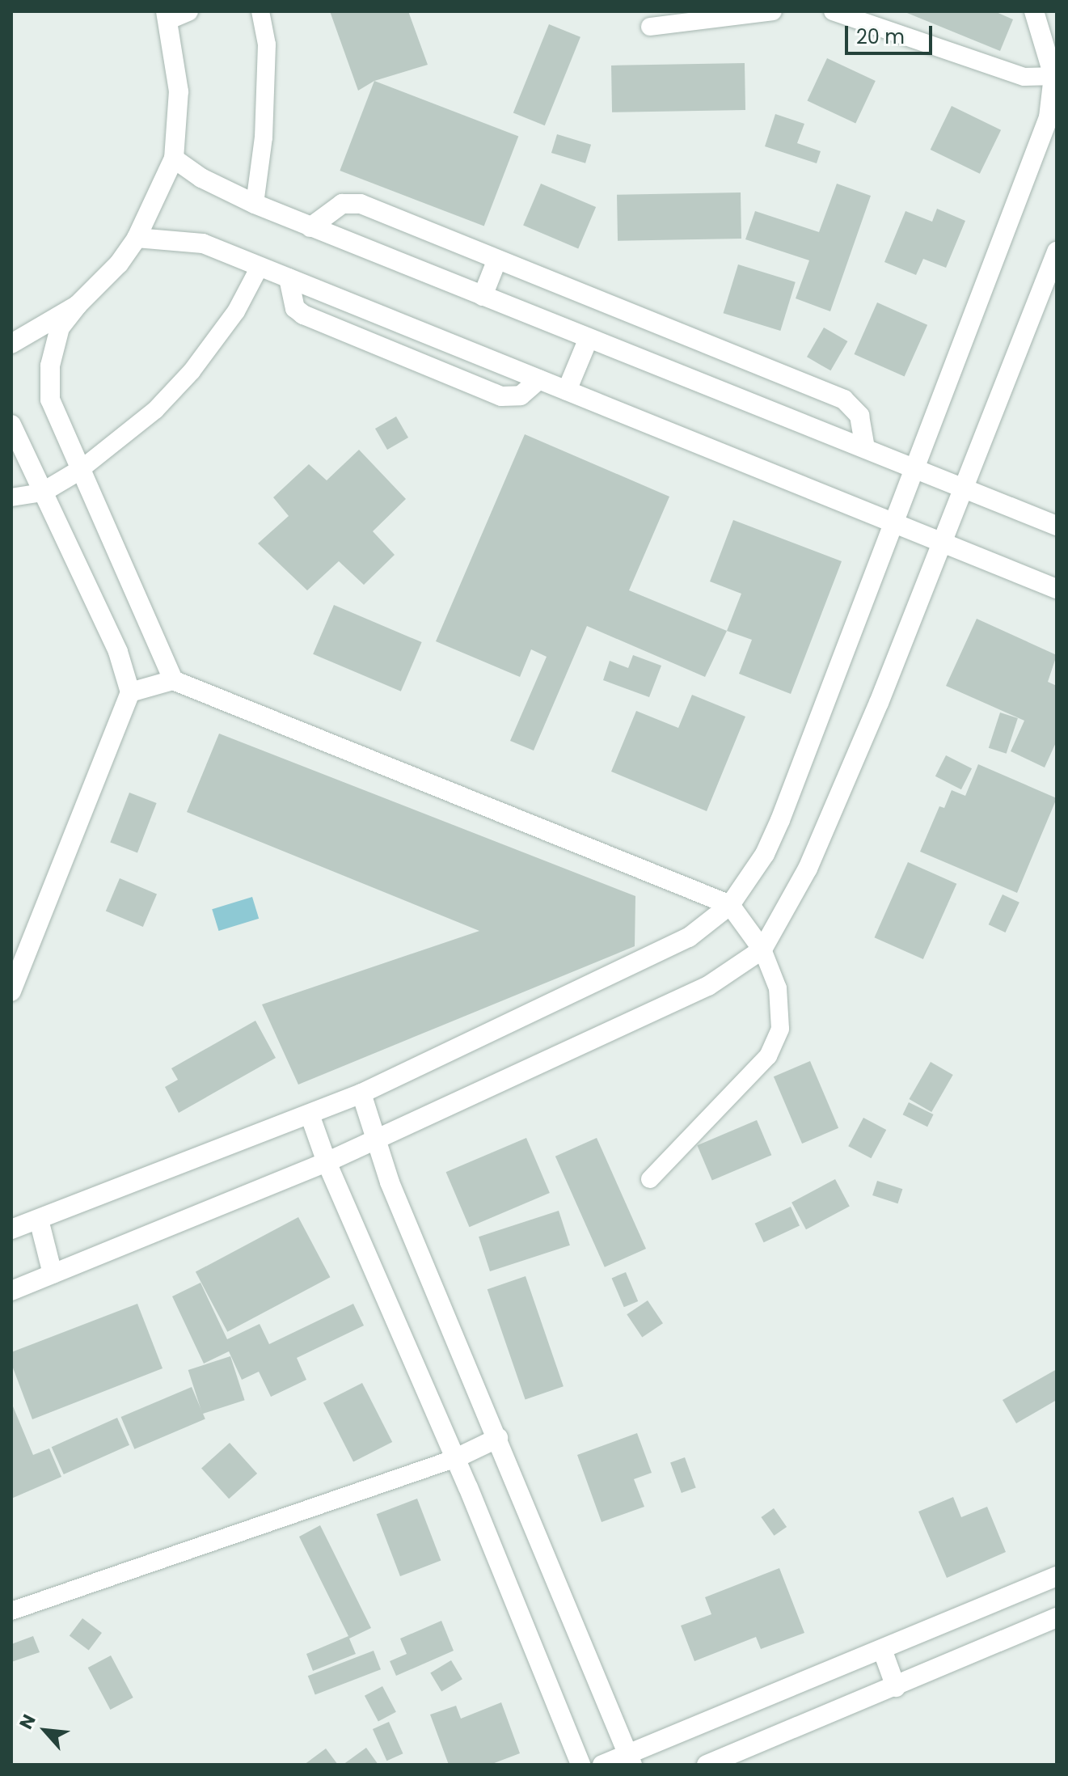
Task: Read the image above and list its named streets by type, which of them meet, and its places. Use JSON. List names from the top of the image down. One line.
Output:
{"scale_bar":"20 m","north":"top left"}
